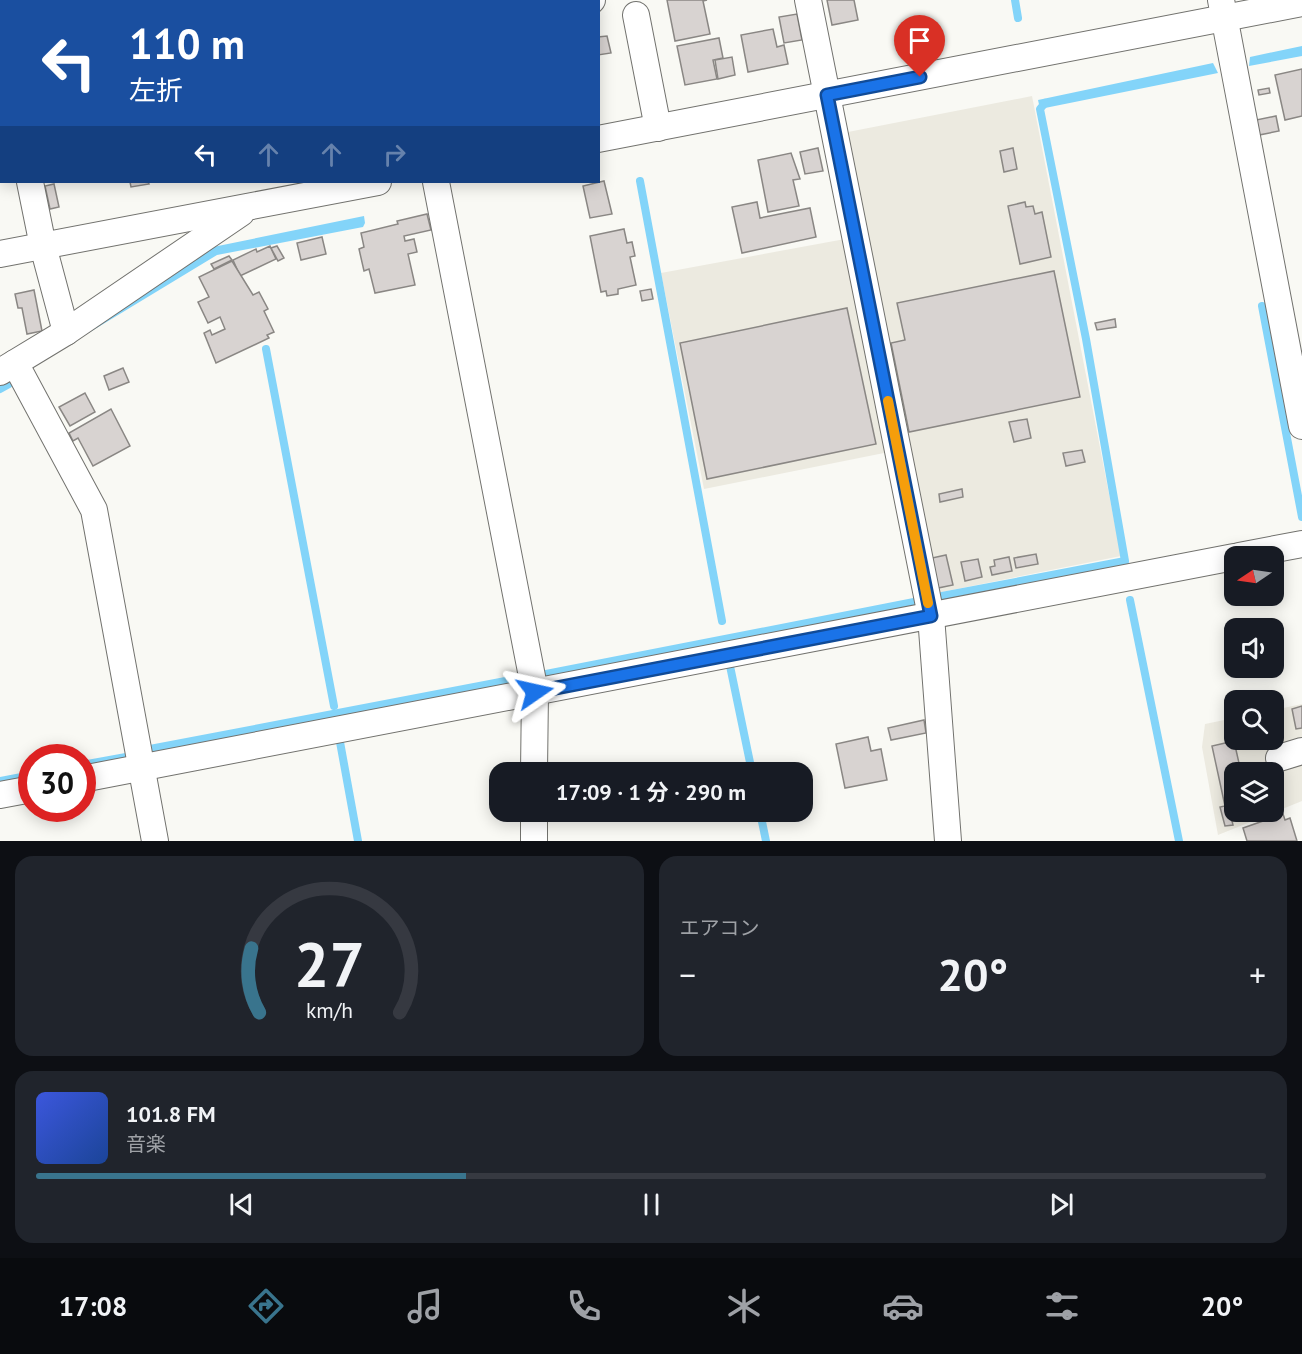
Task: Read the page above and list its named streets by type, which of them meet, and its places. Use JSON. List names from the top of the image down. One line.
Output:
{"north":"left","page":{"turn":["110 m","左折"],"limit":"30","trip":"17:09 · 1 分 · 290 m","tile":"エアコン","heat":["−","20°","+"],"song":["101.8 FM","音楽"],"tabs":["17:08","20°"],"gauge":["27","km/h"]}}
